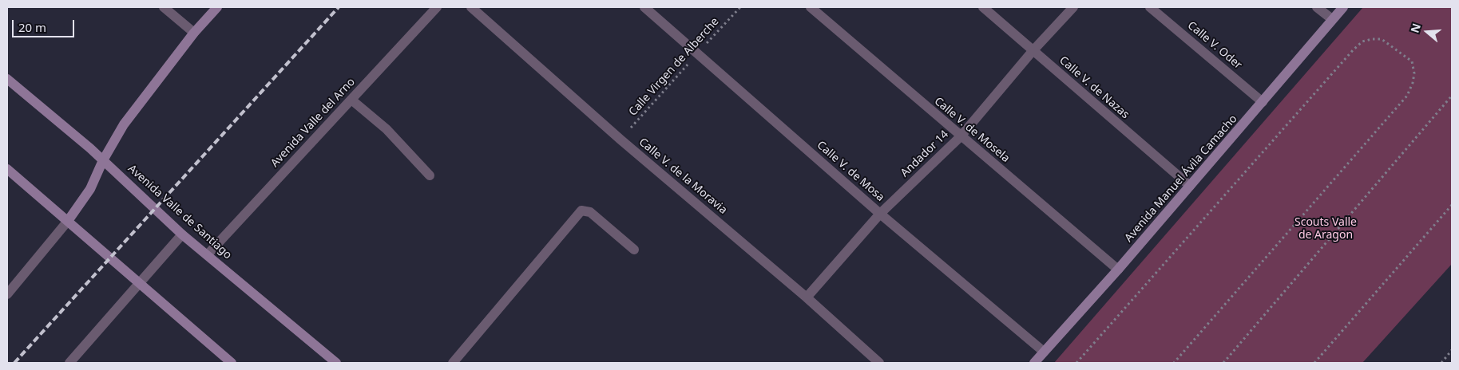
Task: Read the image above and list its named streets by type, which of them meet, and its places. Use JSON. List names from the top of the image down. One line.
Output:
{"streets":{"street":["Calle V. Oder","Calle V. de Nazas","Avenida Valle del Arno","Calle V. de Mosela","Andador 14","Calle V. de Mosa","Calle V. de la Moravia","Avenida Manuel Ávila Camacho","Avenida Valle de Santiago"],"path":["Calle Virgen de Alberche"]},"crossings":[["Calle V. Oder","Avenida Manuel Ávila Camacho"],["Calle Virgen de Alberche","Calle V. de Mosa"],["Calle Virgen de Alberche","Calle V. de la Moravia"],["Calle V. de Nazas","Andador 14"],["Calle V. de Nazas","Avenida Manuel Ávila Camacho"],["Avenida Valle del Arno","Avenida Valle de Santiago"],["Calle V. de Mosela","Andador 14"],["Calle V. de Mosela","Avenida Manuel Ávila Camacho"],["Andador 14","Calle V. de Mosa"],["Andador 14","Calle V. de la Moravia"],["Calle V. de Mosa","Avenida Manuel Ávila Camacho"]],"parks":["Scouts Valle de Aragon"],"scale_bar":"20 m","north":"left"}
